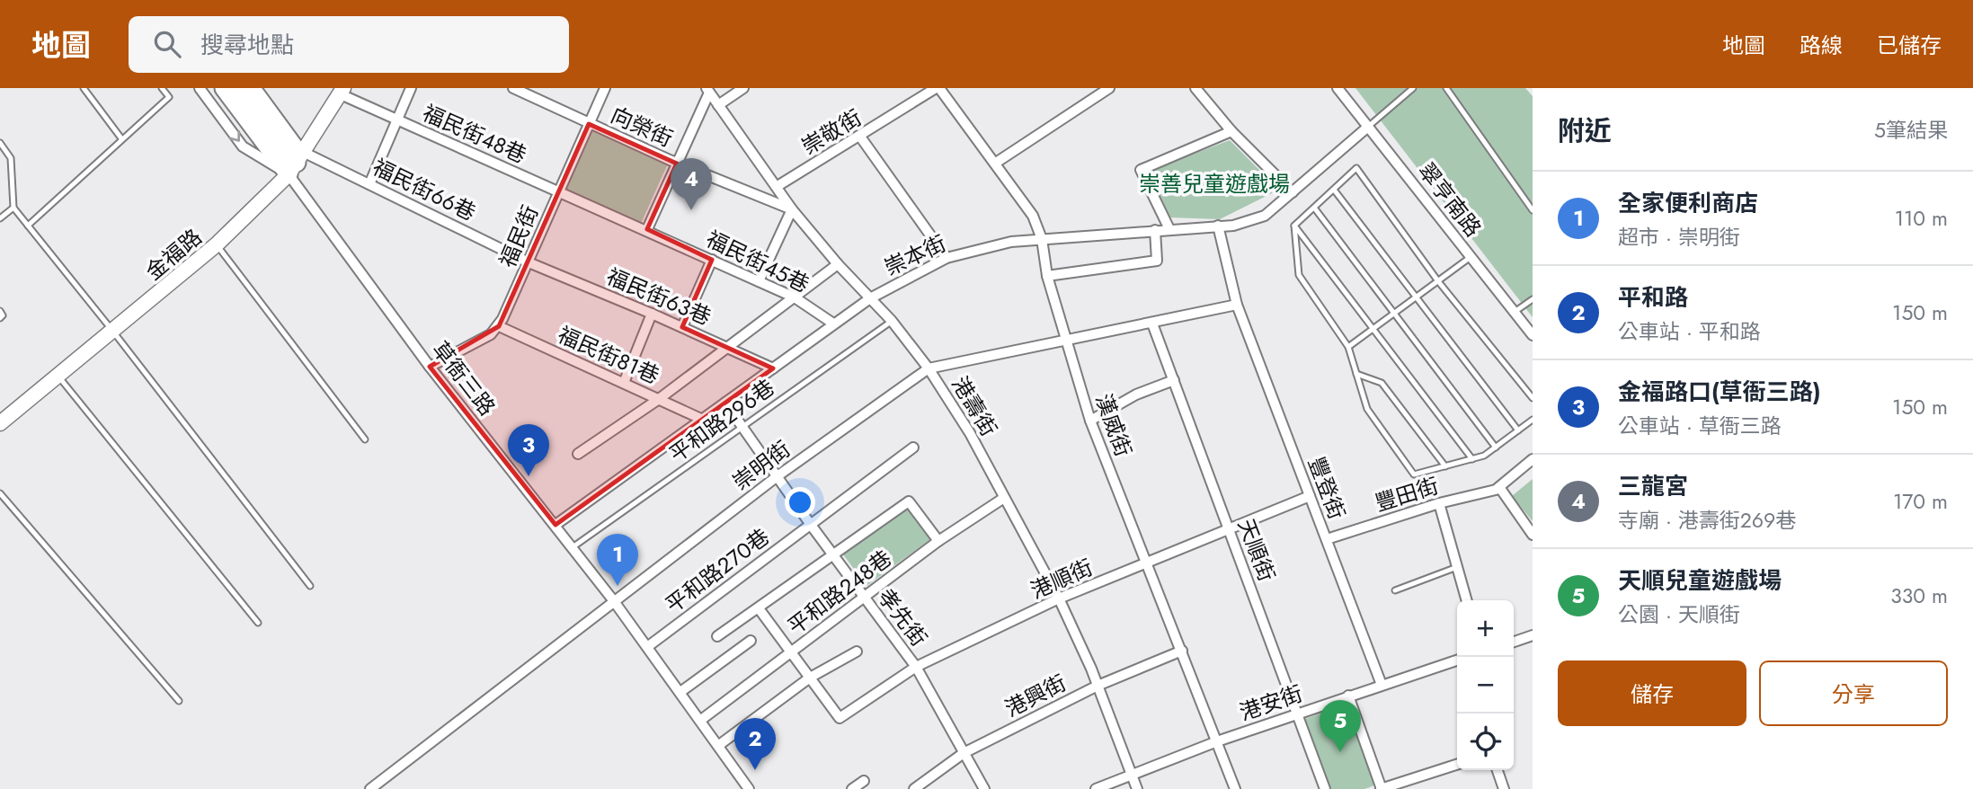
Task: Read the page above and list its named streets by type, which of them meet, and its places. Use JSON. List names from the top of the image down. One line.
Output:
{"streets":{"street":["向榮街","崇敬街","福民街48巷","福民街66巷","翠亨南路","福民街","金福路","崇本街","福民街45巷","福民街63巷","福民街81巷","草衙三路","港壽街","漢威街","崇明街","豐登街","豐田街","天順街","平和路270巷","港順街","平和路248巷","孝先街","港興街","港安街"],"lane":["平和路296巷"]},"crossings":[["向榮街","福民街"],["向榮街","港壽街"],["崇敬街","港壽街"],["崇敬街","漢威街"],["福民街48巷","福民街"],["福民街48巷","金福路"],["福民街48巷","福民街45巷"],["福民街66巷","福民街"],["福民街66巷","金福路"],["福民街66巷","福民街63巷"],["福民街66巷","草衙三路"],["翠亨南路","崇本街"],["福民街","福民街45巷"],["福民街","福民街63巷"],["福民街","福民街81巷"],["金福路","草衙三路"],["崇本街","福民街45巷"],["崇本街","福民街63巷"],["崇本街","福民街81巷"],["崇本街","草衙三路"],["崇本街","港壽街"],["崇本街","漢威街"],["崇本街","豐登街"],["崇本街","孝先街"],["草衙三路","平和路296巷"],["草衙三路","崇明街"],["草衙三路","平和路270巷"],["草衙三路","平和路248巷"],["港壽街","平和路296巷"],["港壽街","崇明街"],["港壽街","港順街"],["港壽街","平和路248巷"],["港壽街","港興街"],["港壽街","港安街"],["平和路296巷","孝先街"],["漢威街","崇明街"],["漢威街","港順街"],["漢威街","港興街"],["漢威街","港安街"],["崇明街","豐登街"],["崇明街","天順街"],["崇明街","孝先街"],["豐登街","豐田街"],["豐登街","港順街"],["豐登街","港安街"],["天順街","港順街"],["天順街","港安街"],["平和路270巷","孝先街"],["港順街","孝先街"],["平和路248巷","孝先街"],["孝先街","港興街"]],"parks":["崇善兒童遊戲場"],"page":{"header":"地圖","search":"搜尋地點","nav":["地圖","路線","已儲存"],"heading":["附近","5筆結果"],"pins":["4","3","1","5","2"],"list":[{"mark":"1","name":"全家便利商店","note":"超市 · 崇明街","value":"110 m"},{"mark":"2","name":"平和路","note":"公車站 · 平和路","value":"150 m"},{"mark":"3","name":"金福路口(草衙三路)","note":"公車站 · 草衙三路","value":"150 m"},{"mark":"4","name":"三龍宮","note":"寺廟 · 港壽街269巷","value":"170 m"},{"mark":"5","name":"天順兒童遊戲場","note":"公園 · 天順街","value":"330 m"}],"map_buttons":["+","−"],"buttons":["儲存","分享"]}}
